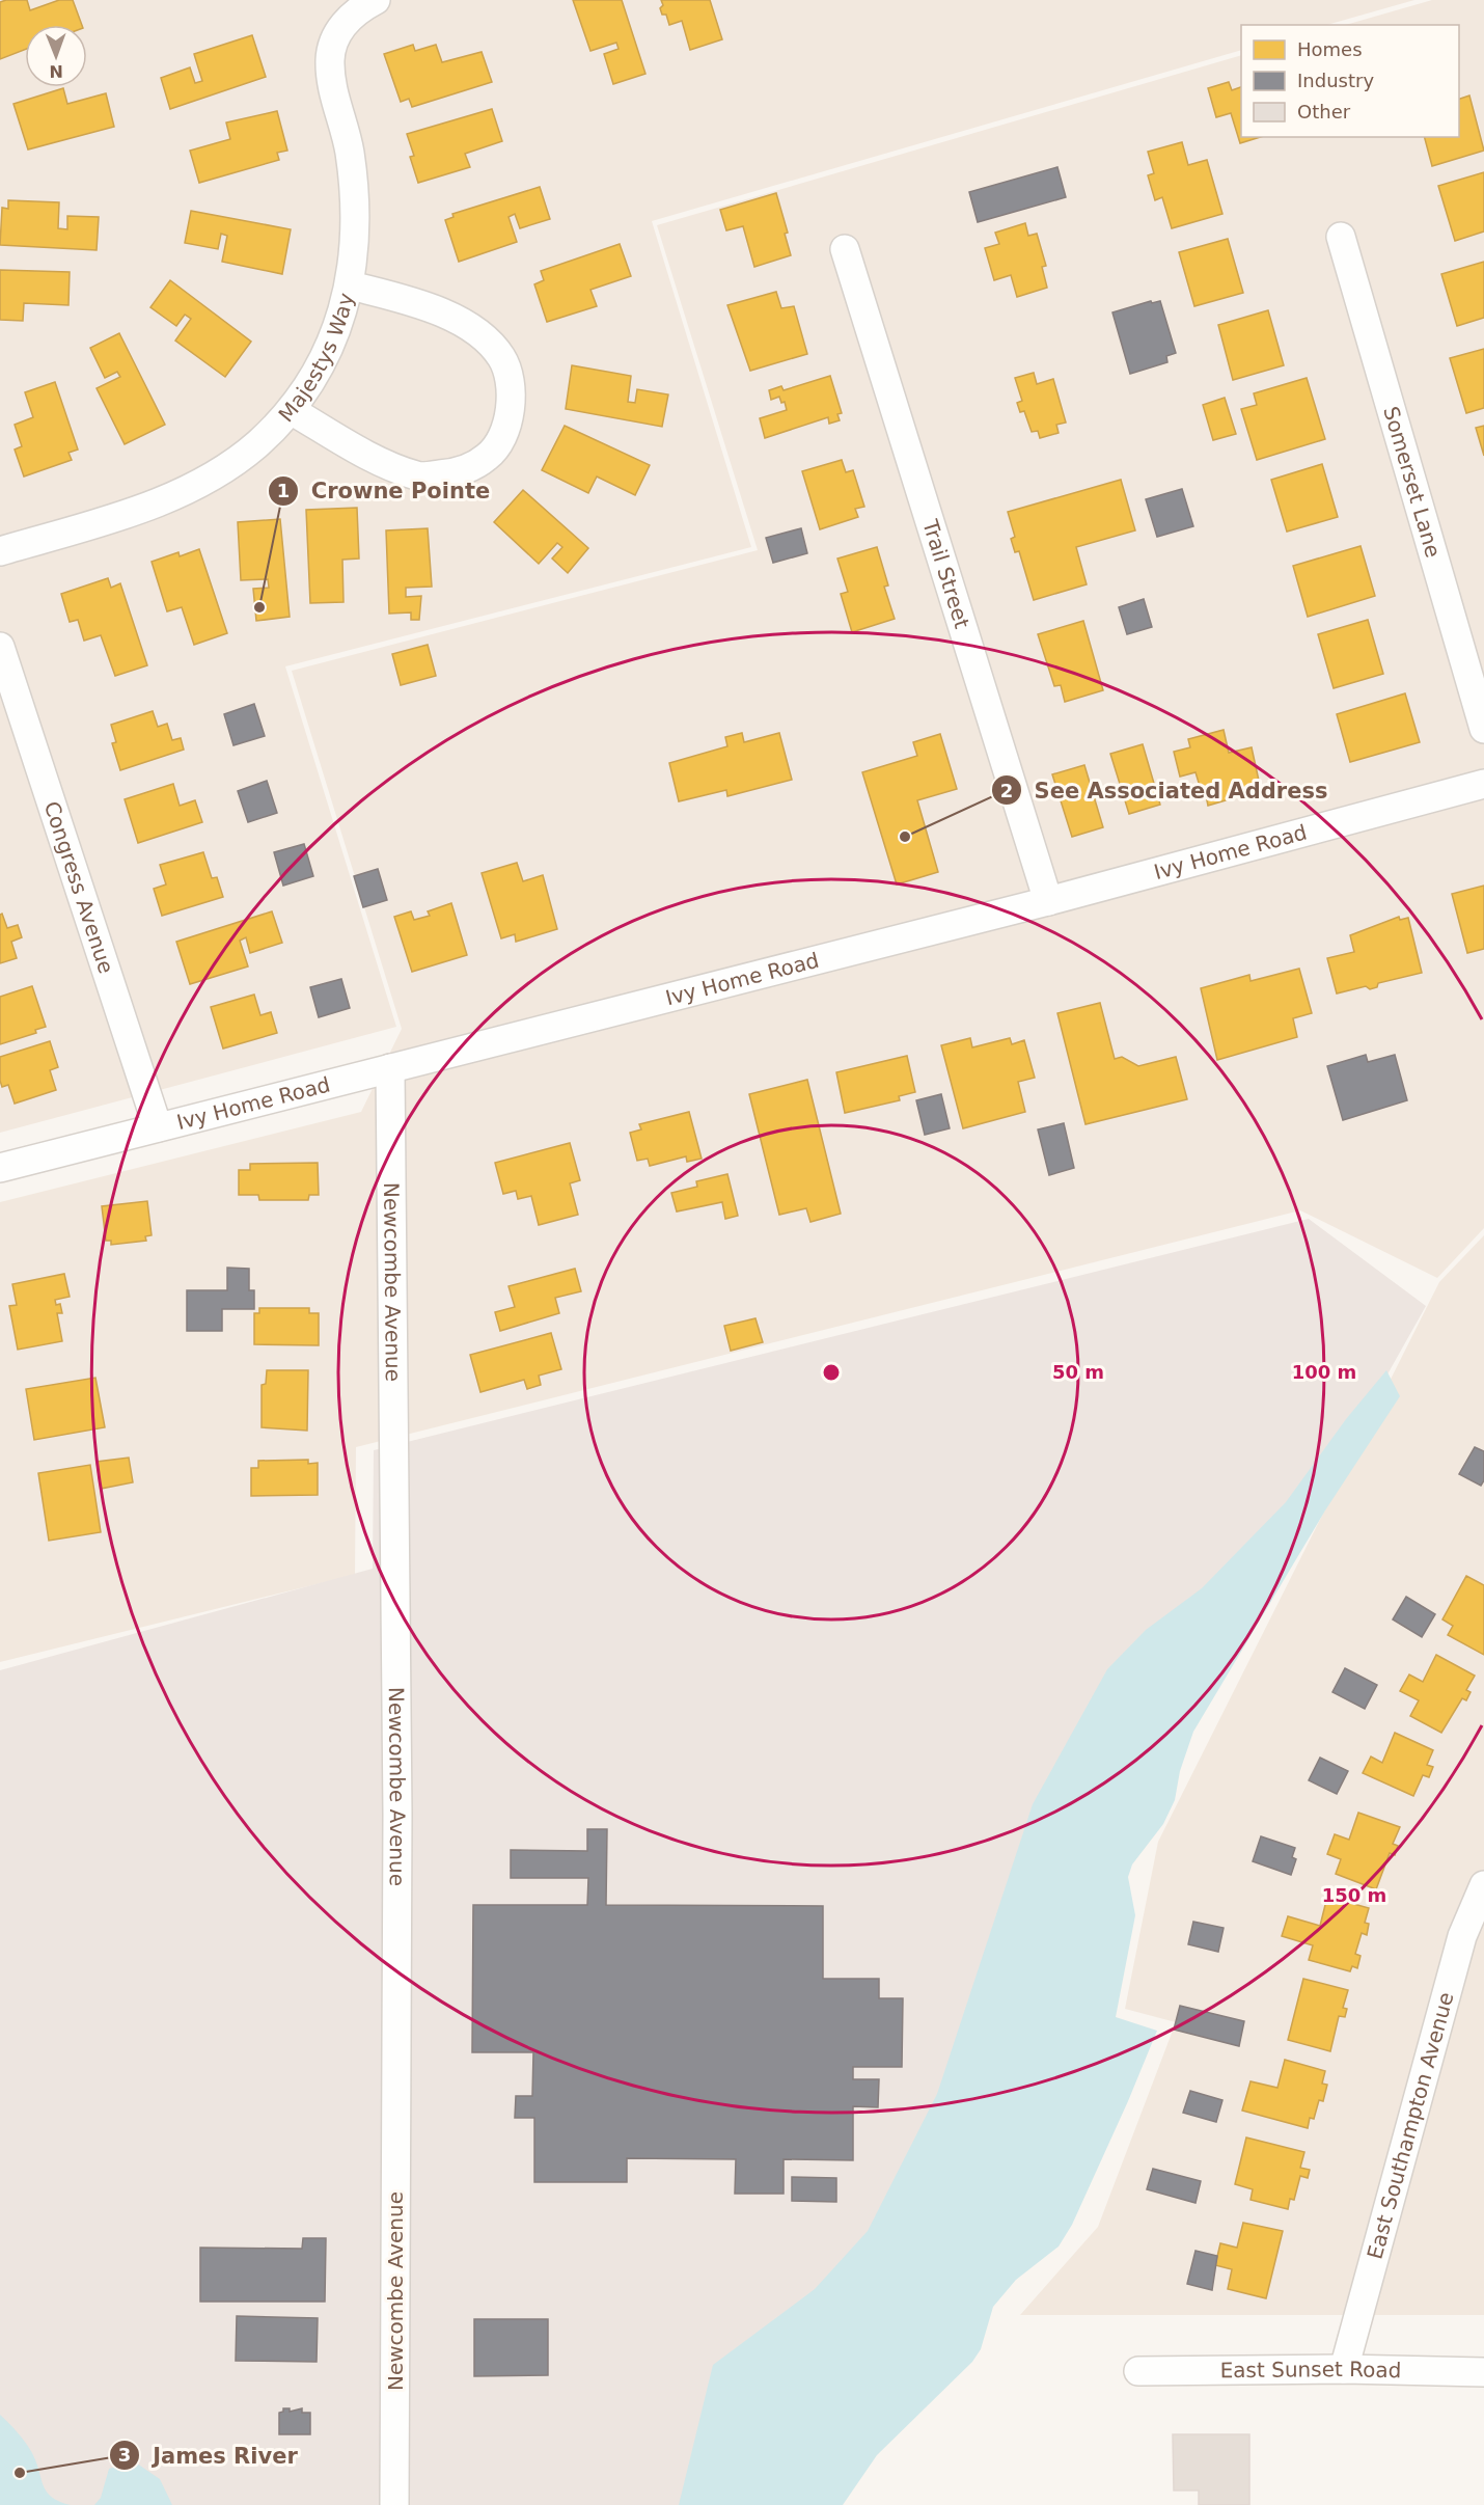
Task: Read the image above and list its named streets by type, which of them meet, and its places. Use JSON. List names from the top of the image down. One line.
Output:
{"streets":{"street":["Majestys Way","Somerset Lane","Trail Street","Ivy Home Road","Congress Avenue","Newcombe Avenue","East Southampton Avenue","East Sunset Road"]},"crossings":[["Trail Street","Ivy Home Road"],["Ivy Home Road","Congress Avenue"],["Ivy Home Road","Newcombe Avenue"],["East Southampton Avenue","East Sunset Road"]],"places":["Crowne Pointe","See Associated Address","James River"],"legend":["Homes","Industry","Other"],"north":"bottom","rings":["50 m","100 m","150 m"]}
